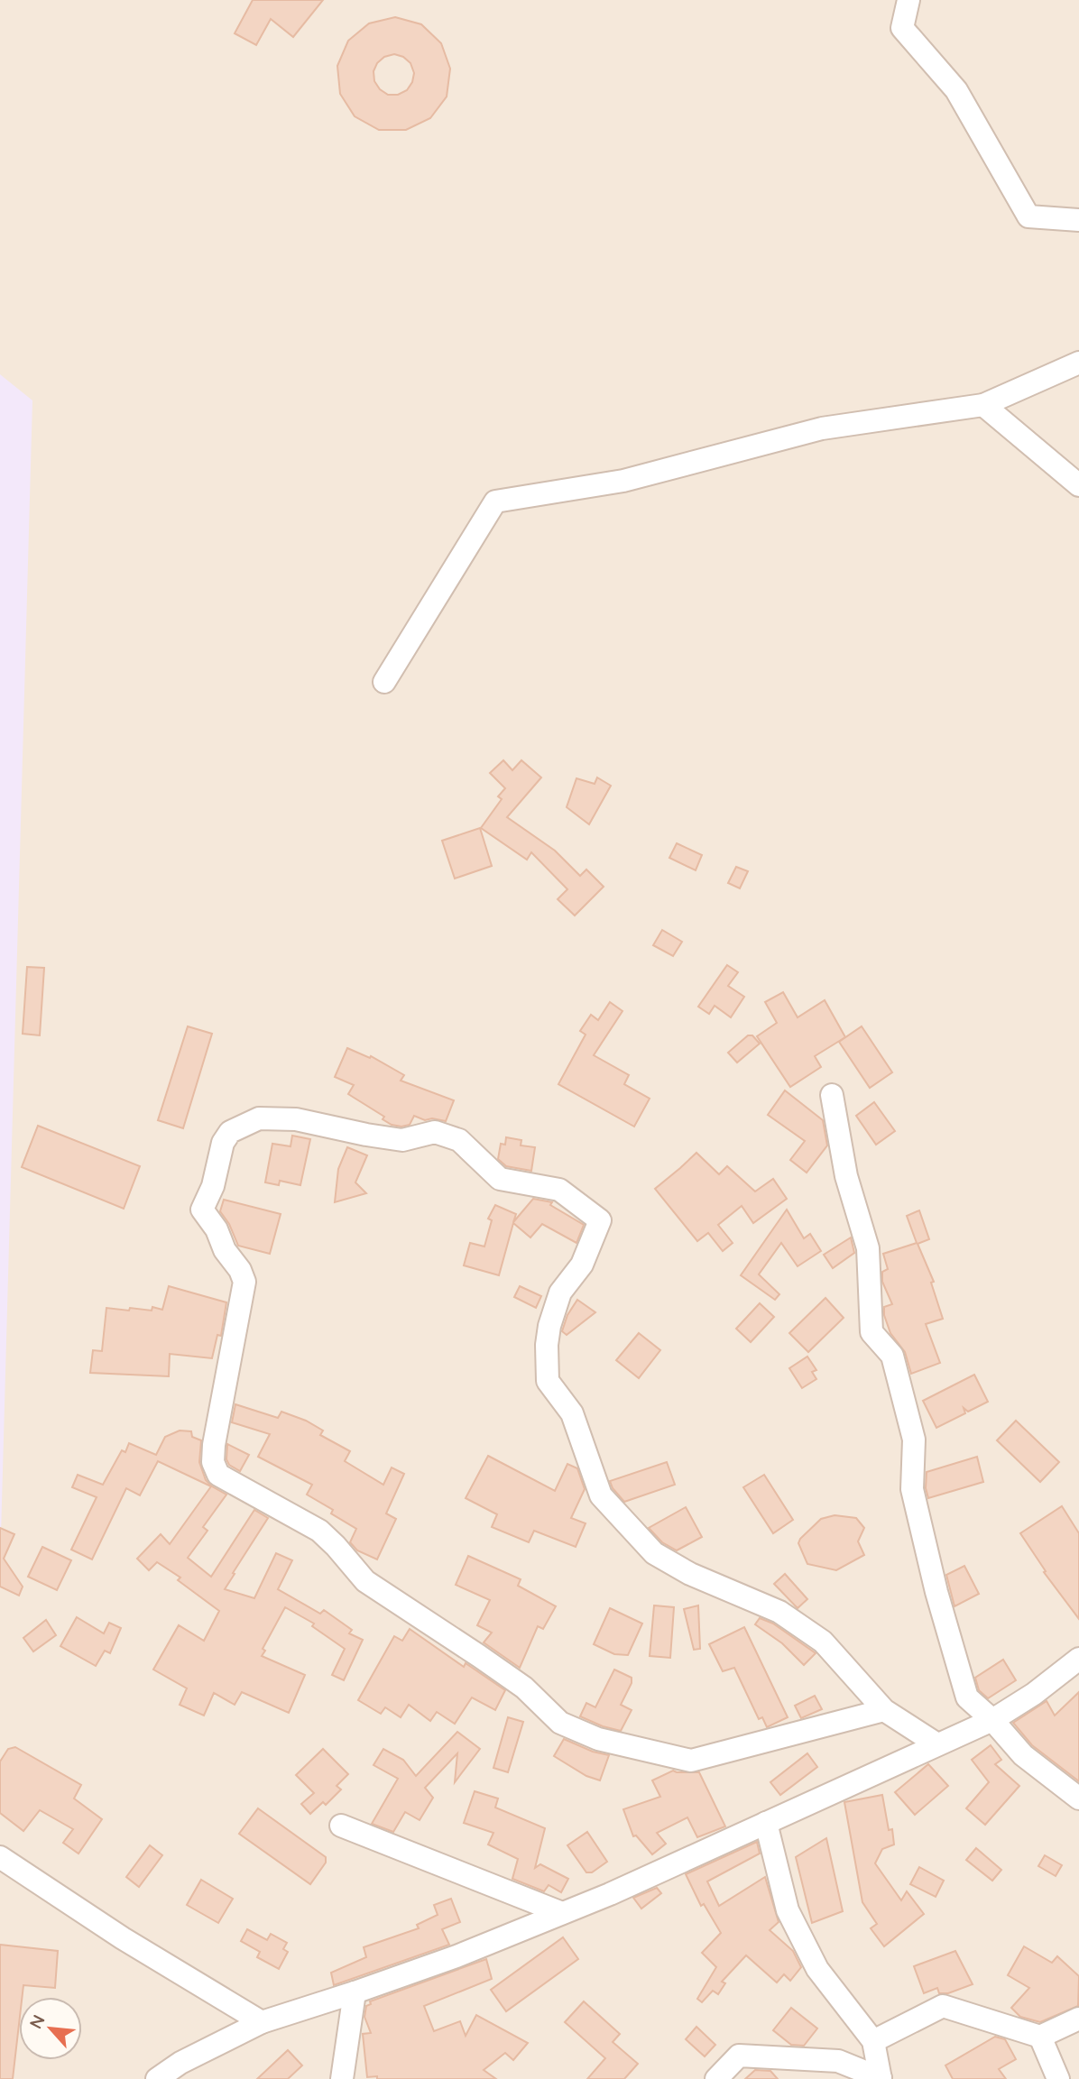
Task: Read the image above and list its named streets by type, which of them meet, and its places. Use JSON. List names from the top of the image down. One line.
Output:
{"north":"top left"}
